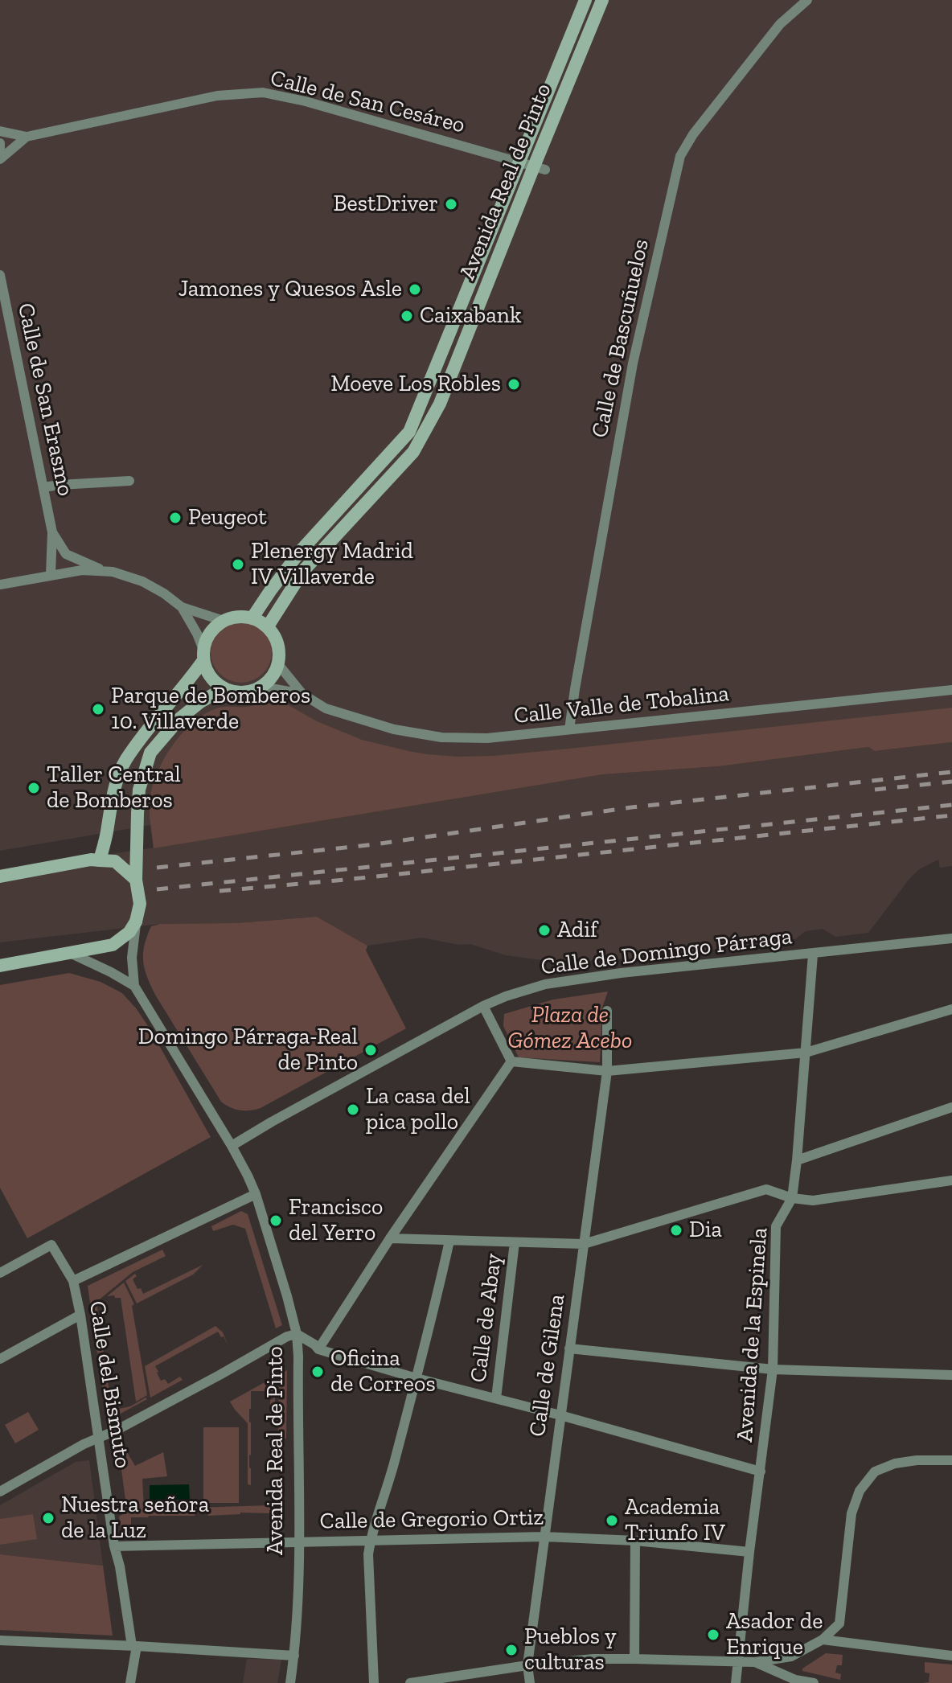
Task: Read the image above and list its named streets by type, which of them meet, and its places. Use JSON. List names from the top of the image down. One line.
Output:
{"streets":{"main road":["Avenida Real de Pinto"],"street":["Calle de San Cesáreo","Calle de Bascuñuelos","Calle de San Erasmo","Calle Valle de Tobalina","Calle de Domingo Párraga","Calle de Abay","Avenida de la Espinela","Calle de Gilena","Calle del Bismuto","Calle de Gregorio Ortiz"]},"crossings":[["Calle de San Cesáreo","Avenida Real de Pinto"],["Avenida Real de Pinto","Calle Valle de Tobalina"],["Avenida Real de Pinto","Calle de Domingo Párraga"],["Avenida Real de Pinto","Calle de Gregorio Ortiz"],["Calle de Bascuñuelos","Calle Valle de Tobalina"],["Calle de Domingo Párraga","Avenida de la Espinela"],["Avenida de la Espinela","Calle de Gregorio Ortiz"],["Calle de Gilena","Calle de Gregorio Ortiz"],["Calle del Bismuto","Calle de Gregorio Ortiz"]],"parks":["Plaza de Gómez Acebo"],"places":["BestDriver","Jamones y Quesos Asle","Caixabank","Moeve Los Robles","Peugeot","Plenergy Madrid IV Villaverde","Parque de Bomberos 10. Villaverde","Taller Central de Bomberos","Adif","Domingo Párraga-Real de Pinto","La casa del pica pollo","Francisco del Yerro","Dia","Oficina de Correos","Nuestra señora de la Luz","Academia Triunfo IV","Asador de Enrique","Pueblos y culturas"]}
